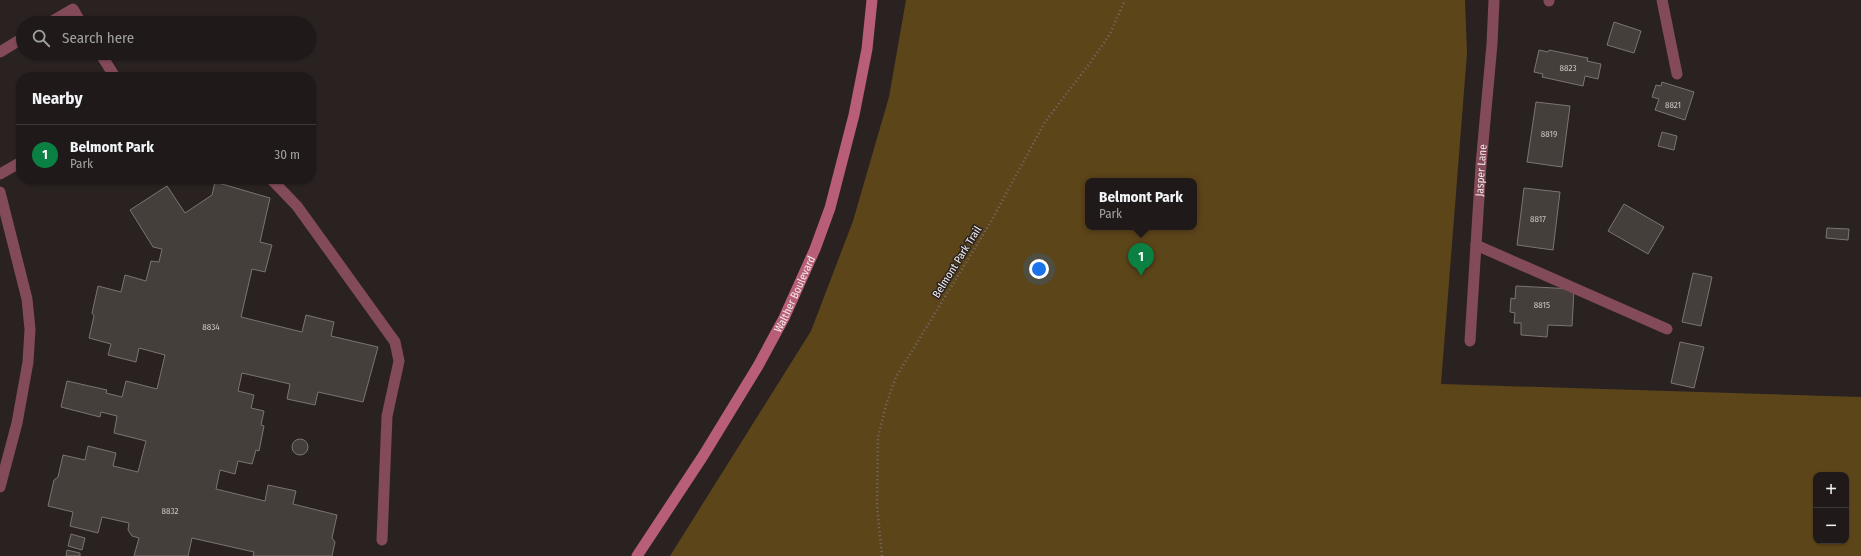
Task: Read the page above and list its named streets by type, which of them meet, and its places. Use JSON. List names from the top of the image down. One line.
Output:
{"streets":{"main road":["Walther Boulevard"],"street":["Jasper Lane"],"path":["Belmont Park Trail"]},"house_numbers":["8823","8821","8819","8817","8815","8834","8832"],"page":{"search":"Search here","heading":"Nearby","list":[{"mark":"1","name":"Belmont Park","note":"Park","value":"30 m"}],"popup":["Belmont Park","Park"],"pins":"1","map_buttons":["+","−"]}}
